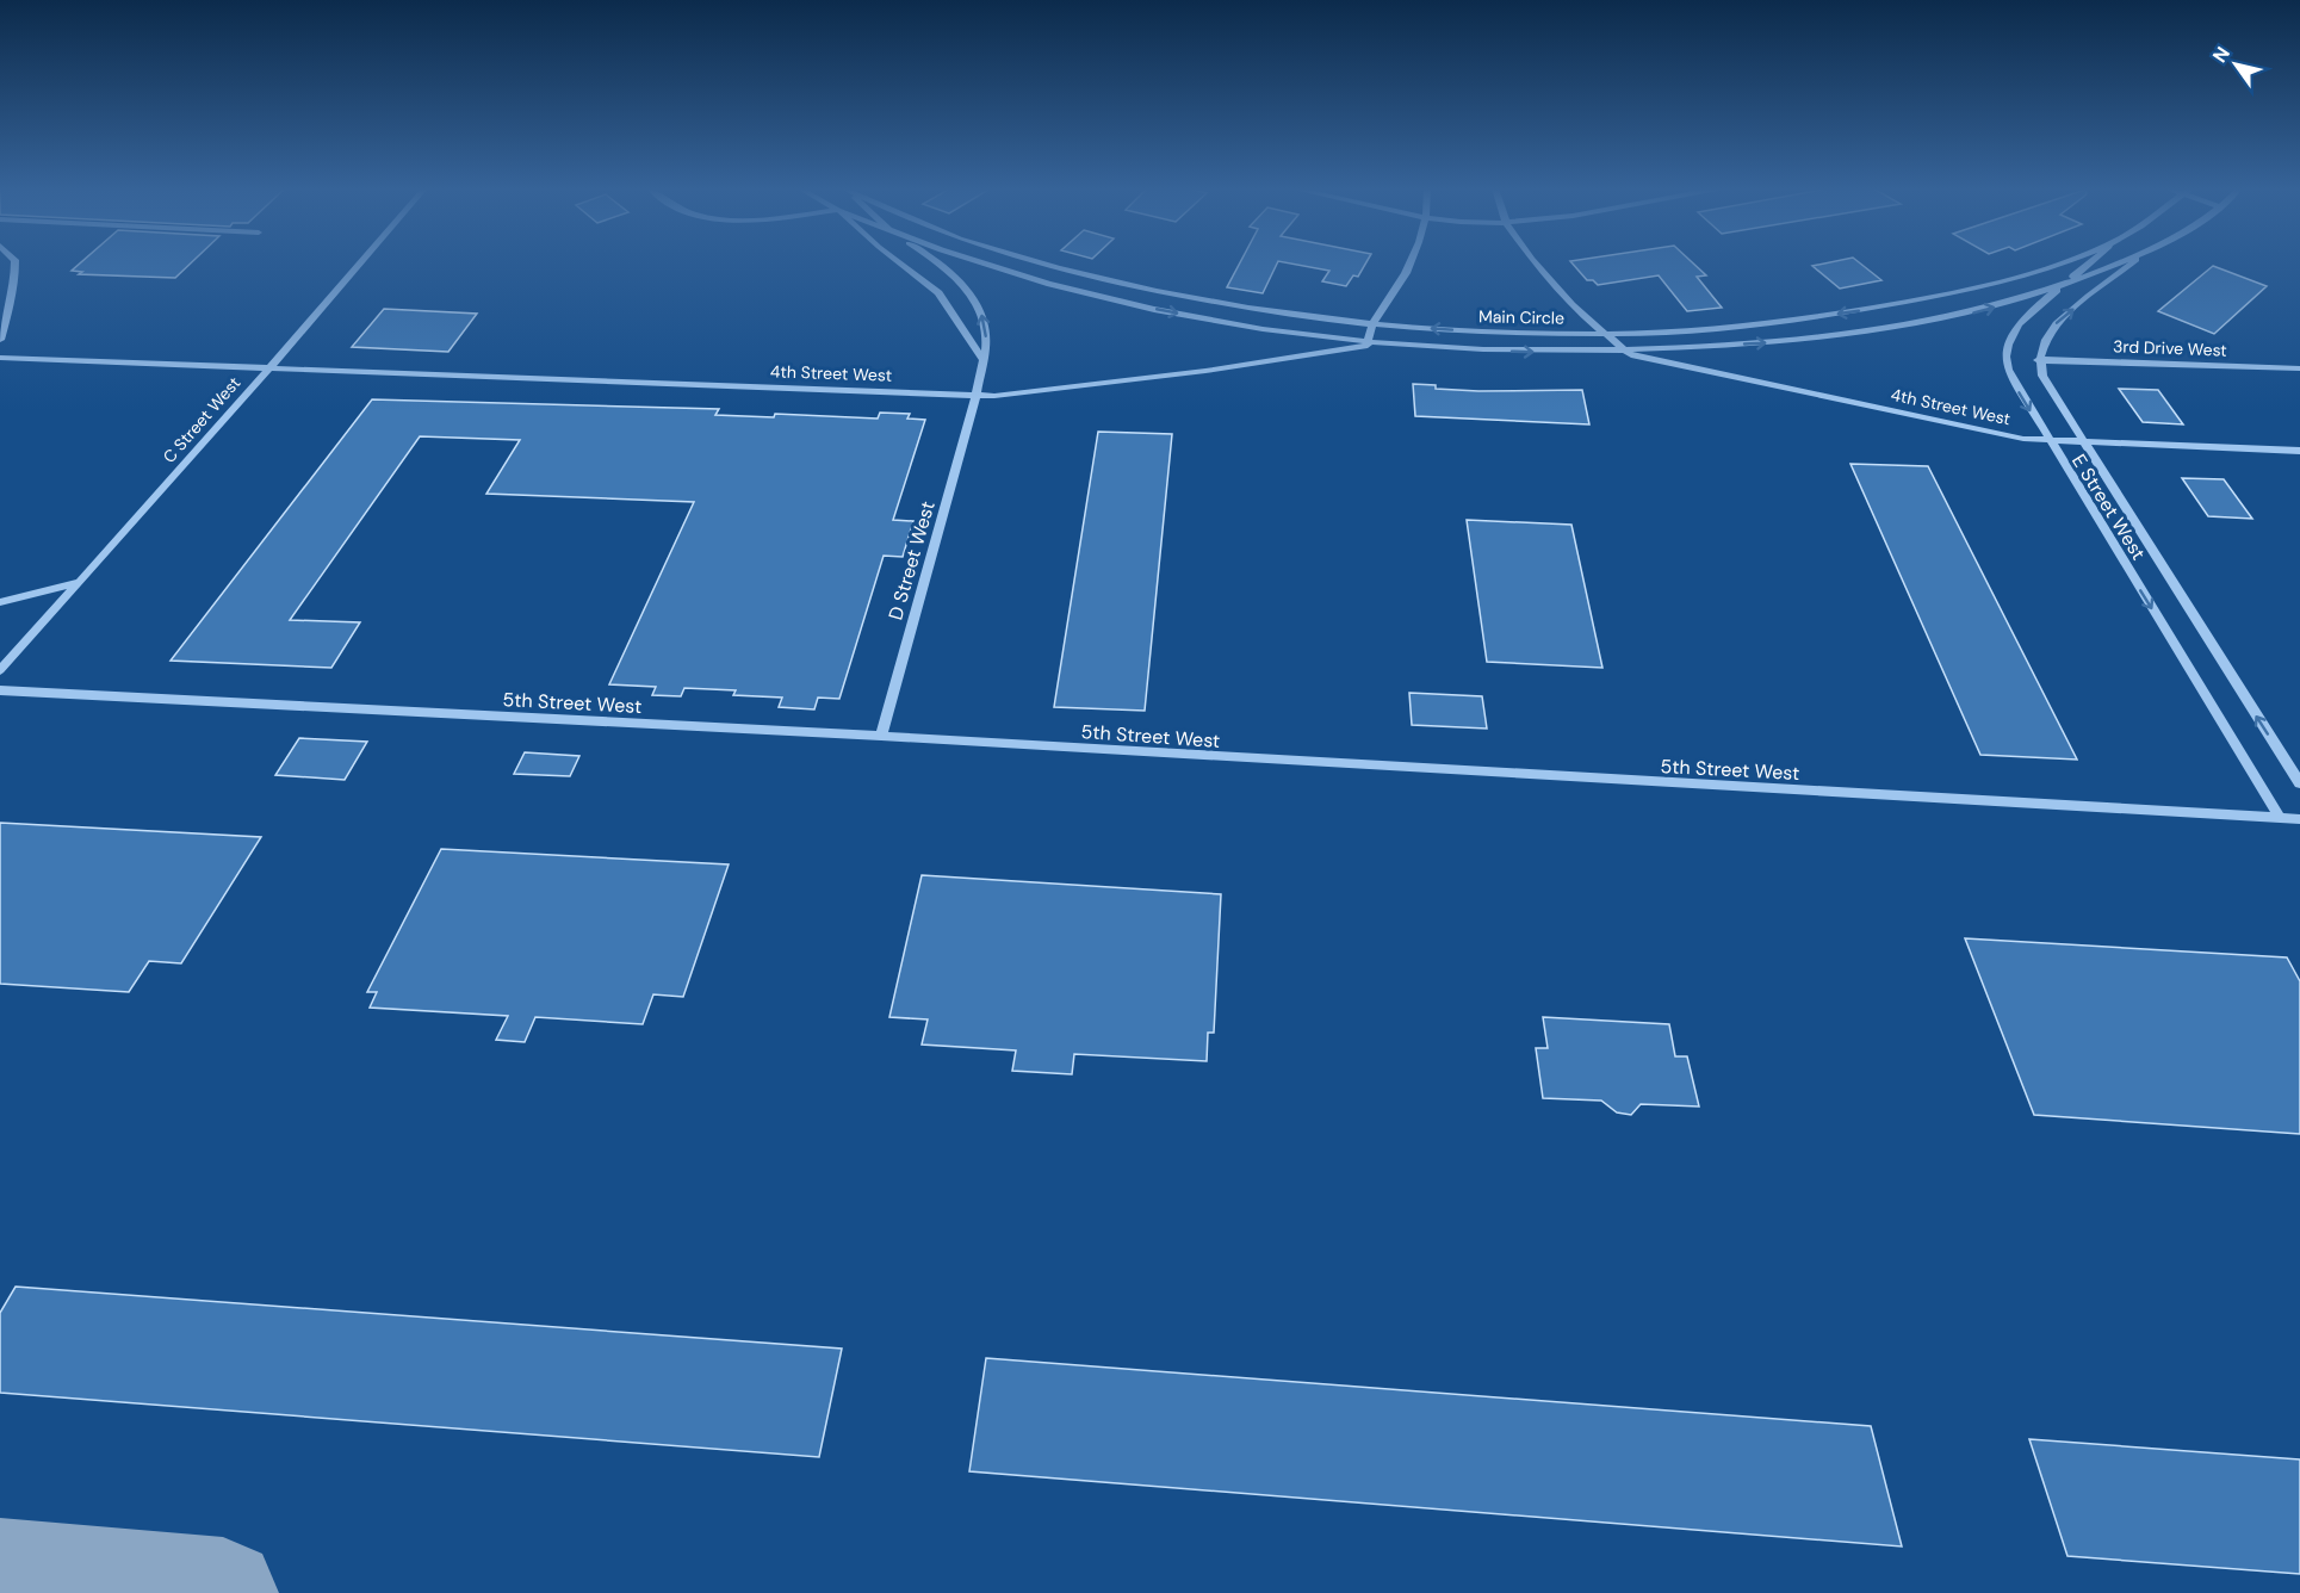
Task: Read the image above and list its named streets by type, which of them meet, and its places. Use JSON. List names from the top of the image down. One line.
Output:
{"streets":{"street":["Main Circle","3rd Drive West","4th Street West","C Street West","E Street West","D Street West","5th Street West"]},"crossings":[["Main Circle","4th Street West"],["Main Circle","E Street West"],["3rd Drive West","E Street West"],["4th Street West","C Street West"],["4th Street West","E Street West"],["4th Street West","D Street West"],["E Street West","5th Street West"],["D Street West","5th Street West"]],"north":"top left"}
